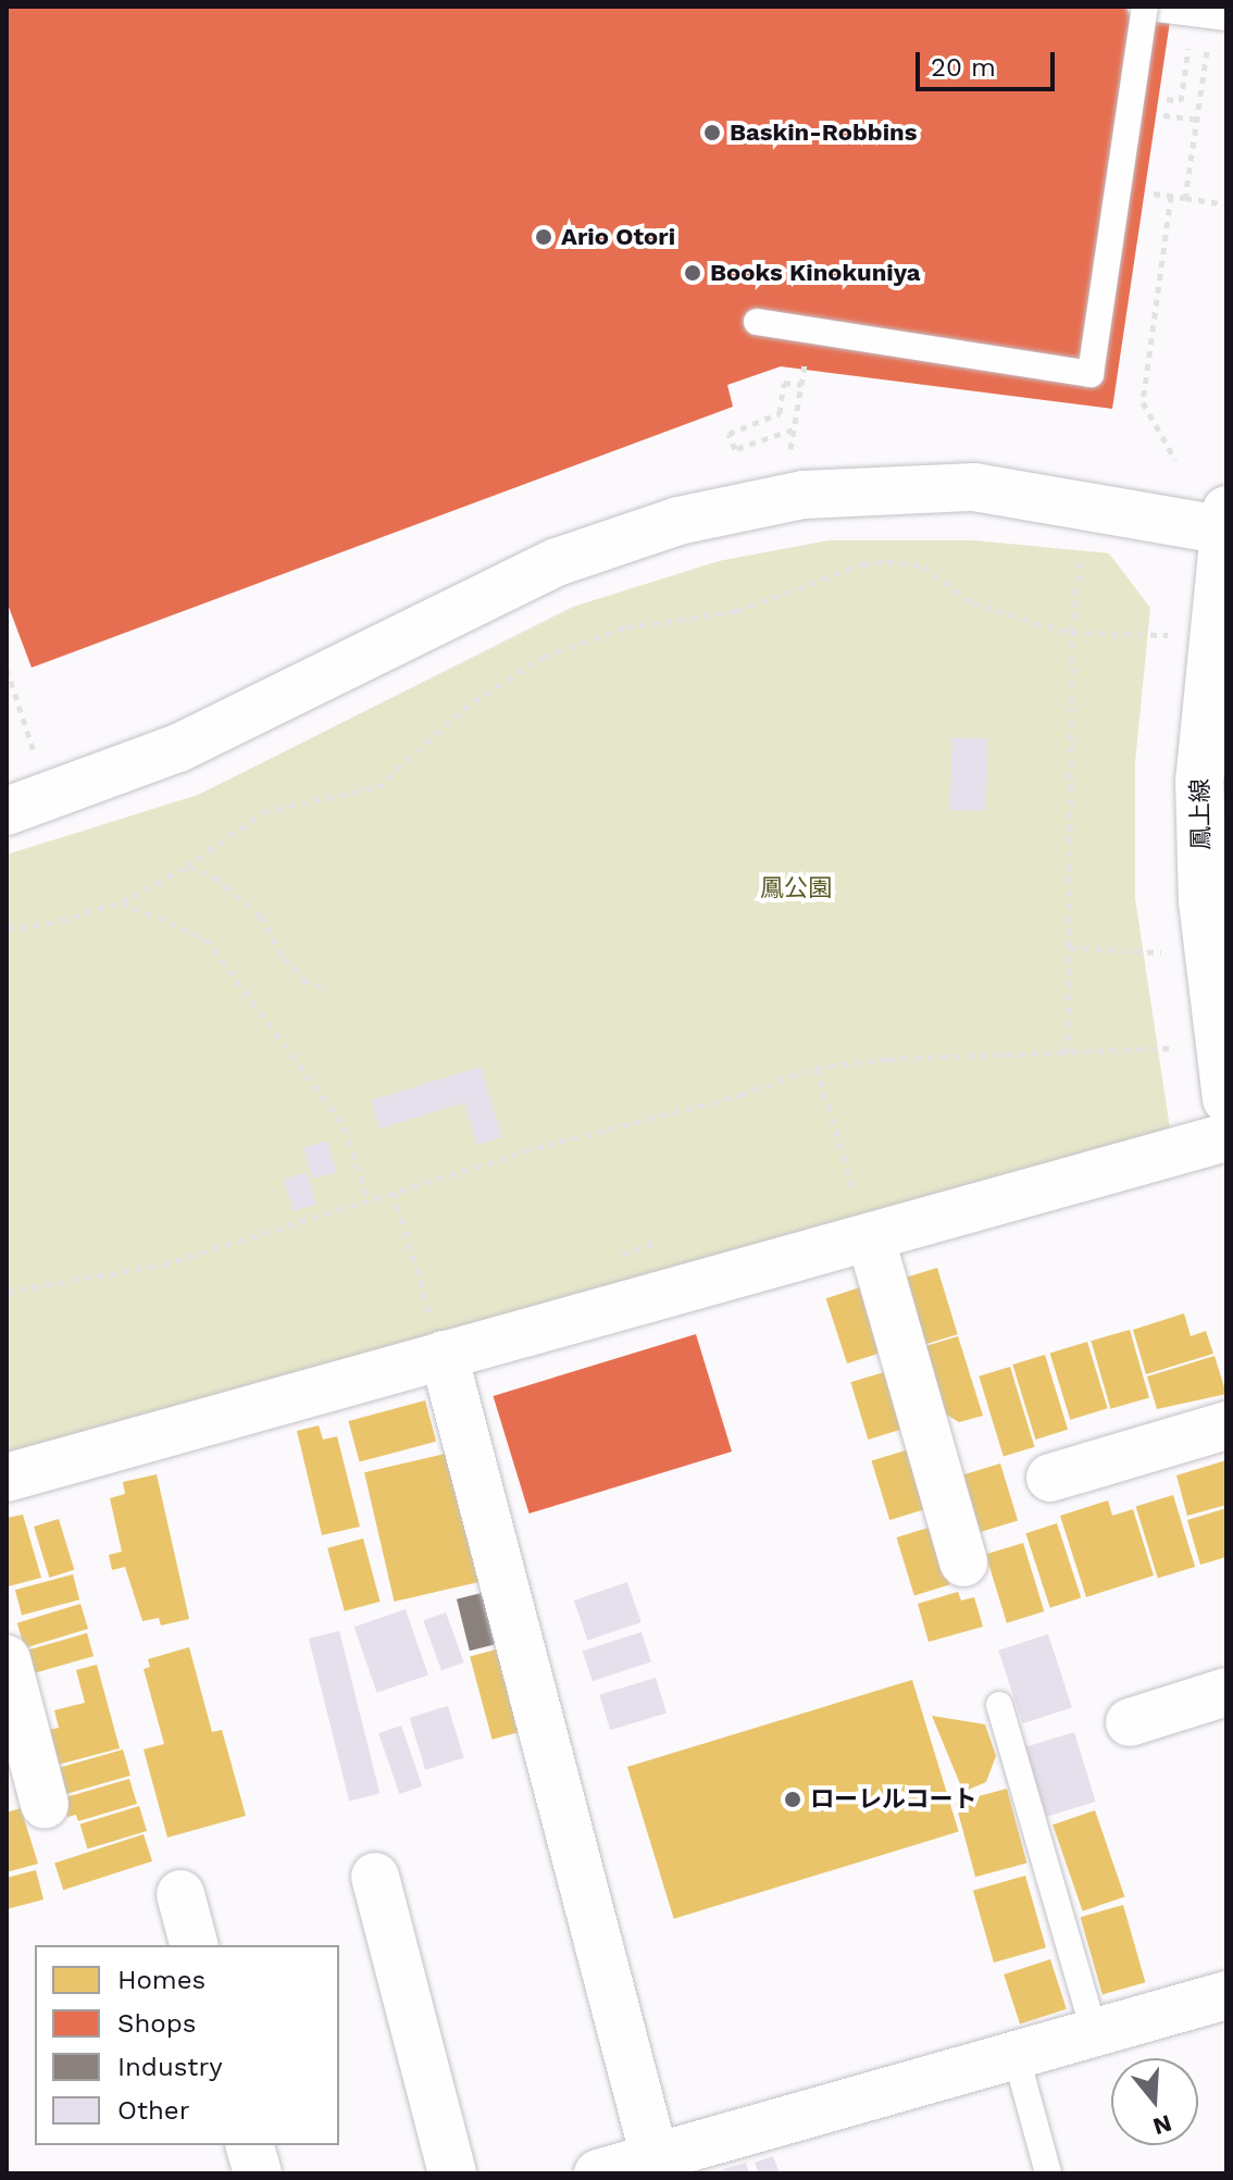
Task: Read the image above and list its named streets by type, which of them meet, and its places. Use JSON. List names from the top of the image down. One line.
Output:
{"streets":{"street":["鳳上線"]},"parks":["鳳公園"],"places":["Baskin-Robbins","Ario Otori","Books Kinokuniya","ローレルコート"],"legend":["Homes","Shops","Industry","Other"],"scale_bar":"20 m","north":"bottom"}
